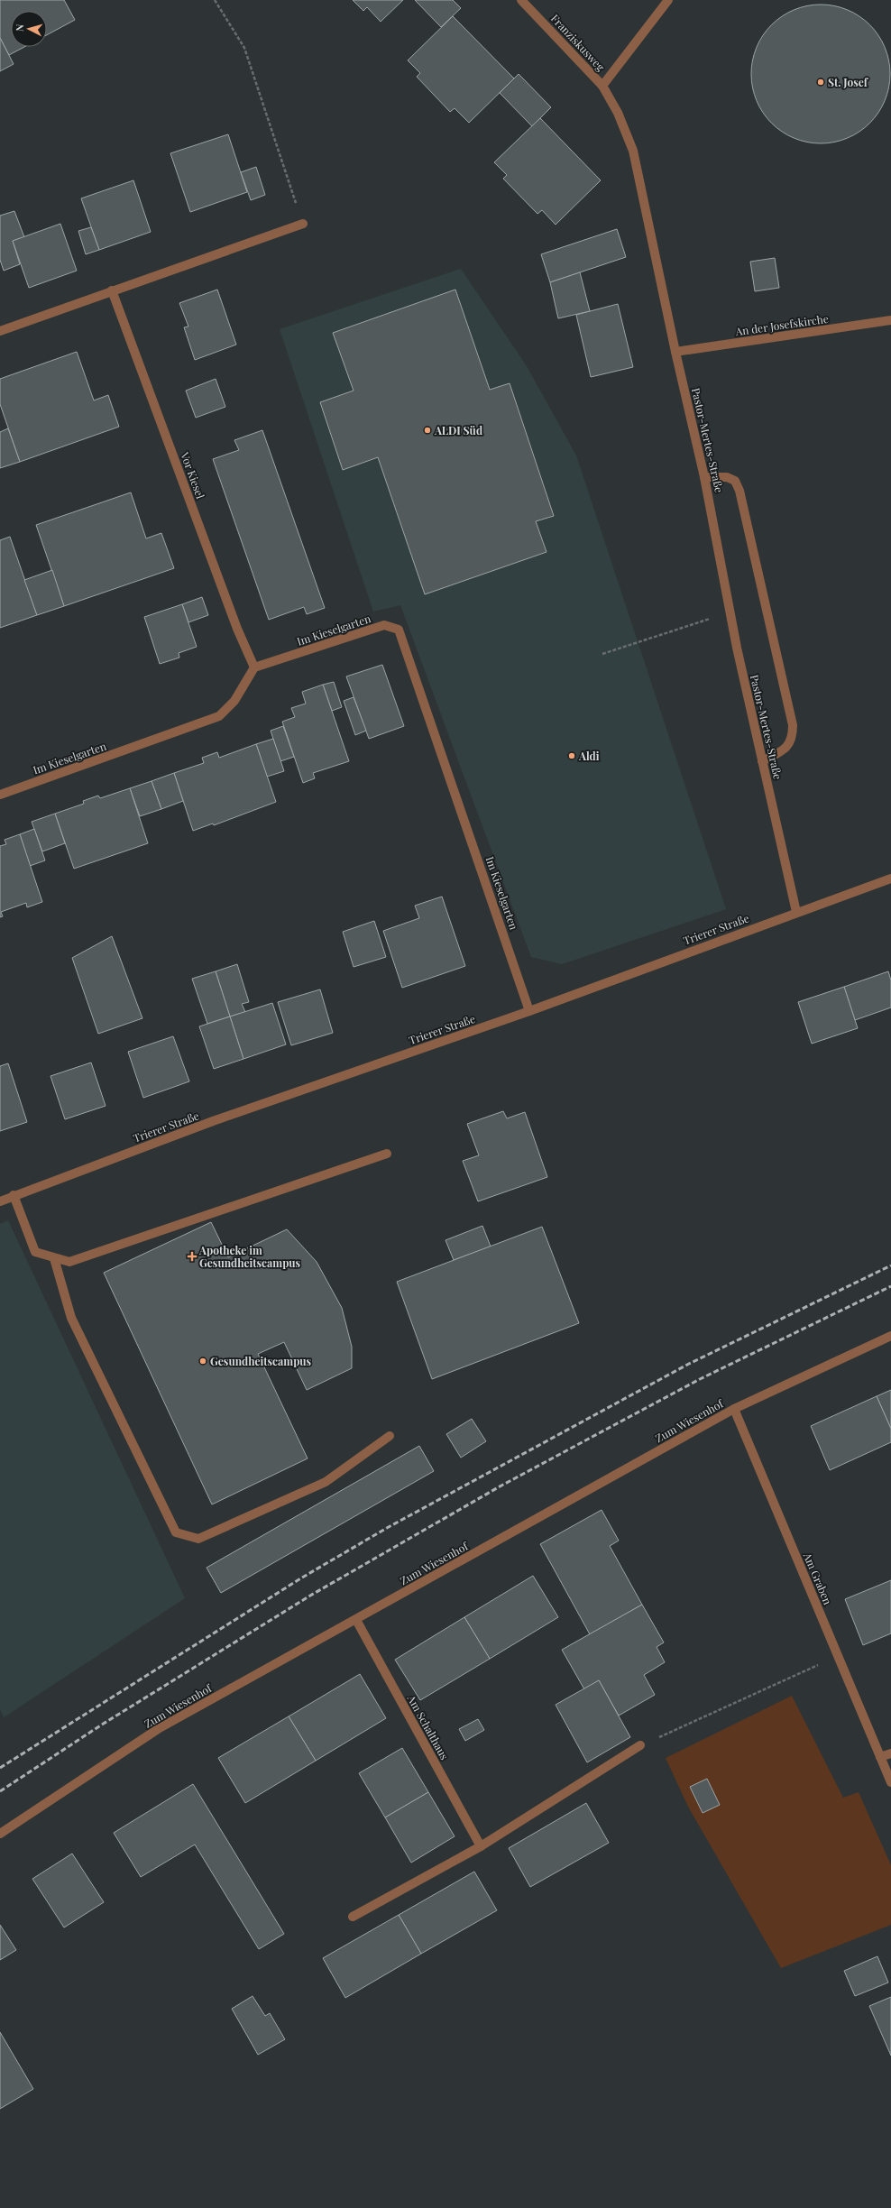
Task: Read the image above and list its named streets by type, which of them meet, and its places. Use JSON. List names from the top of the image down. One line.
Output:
{"streets":{"street":["Franziskusweg","An der Josefskirche","Pastor-Mertes-Straße","Vor Kiesel","Im Kieselgarten","Trierer Straße","Zum Wiesenhof","Am Graben","Am Schalthaus"]},"crossings":[["Franziskusweg","Pastor-Mertes-Straße"],["An der Josefskirche","Pastor-Mertes-Straße"],["Pastor-Mertes-Straße","Trierer Straße"],["Vor Kiesel","Im Kieselgarten"],["Im Kieselgarten","Trierer Straße"],["Zum Wiesenhof","Am Graben"],["Zum Wiesenhof","Am Schalthaus"]],"places":{"other":["St. Josef","ALDI Süd","Aldi","Gesundheitscampus"],"health":["Apotheke im Gesundheitscampus"]},"north":"left"}
